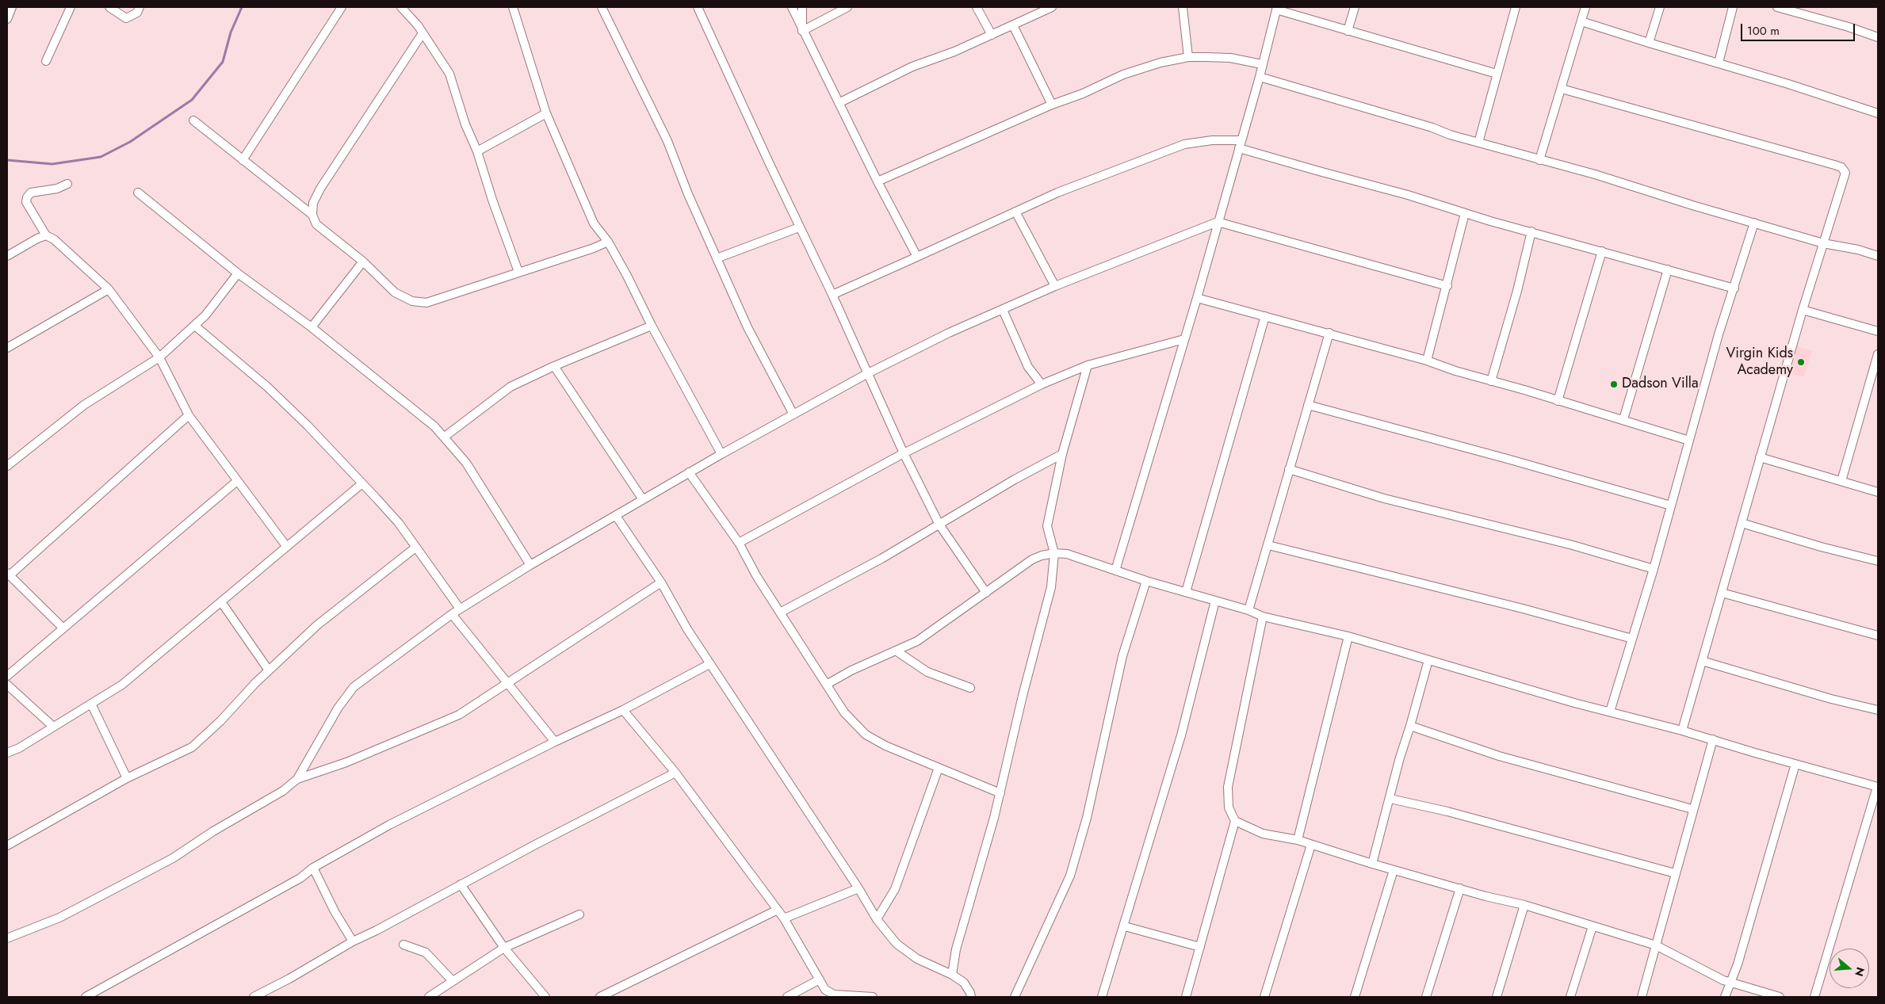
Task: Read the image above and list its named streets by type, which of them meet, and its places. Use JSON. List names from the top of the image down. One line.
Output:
{"places":["Virgin Kids Academy","Dadson Villa"],"scale_bar":"100 m","north":"right"}
